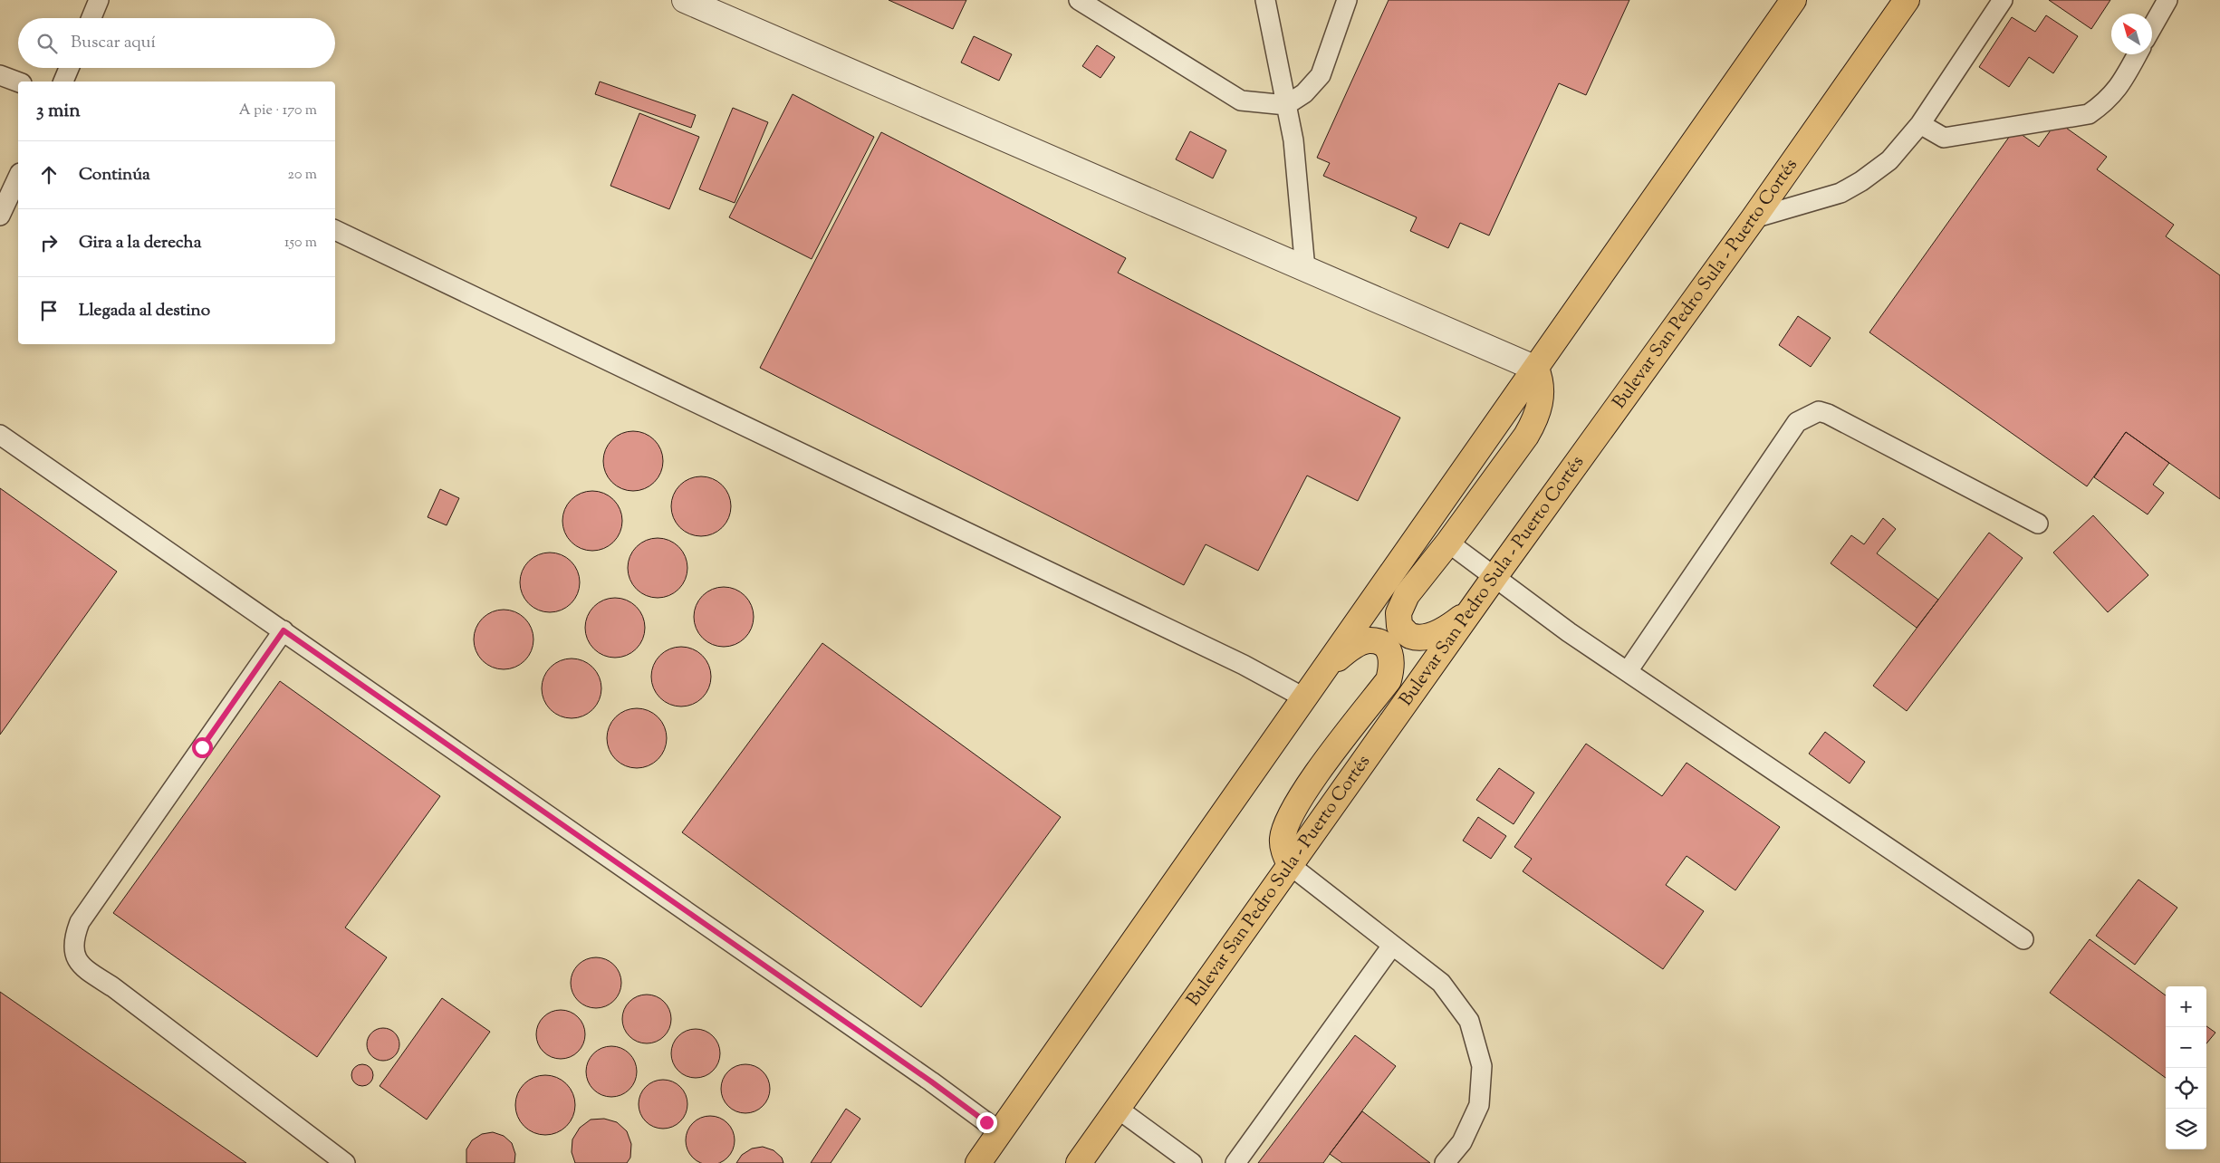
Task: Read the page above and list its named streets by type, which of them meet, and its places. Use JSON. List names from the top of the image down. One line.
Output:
{"streets":{"highway":["Bulevar San Pedro Sula - Puerto Cortés"]},"north":"top left","page":{"search":"Buscar aquí","heading":["3 min","A pie · 170 m"],"list":[["Continúa","20 m"],["Gira a la derecha","150 m"],"Llegada al destino"],"map_buttons":["+","−"]}}
